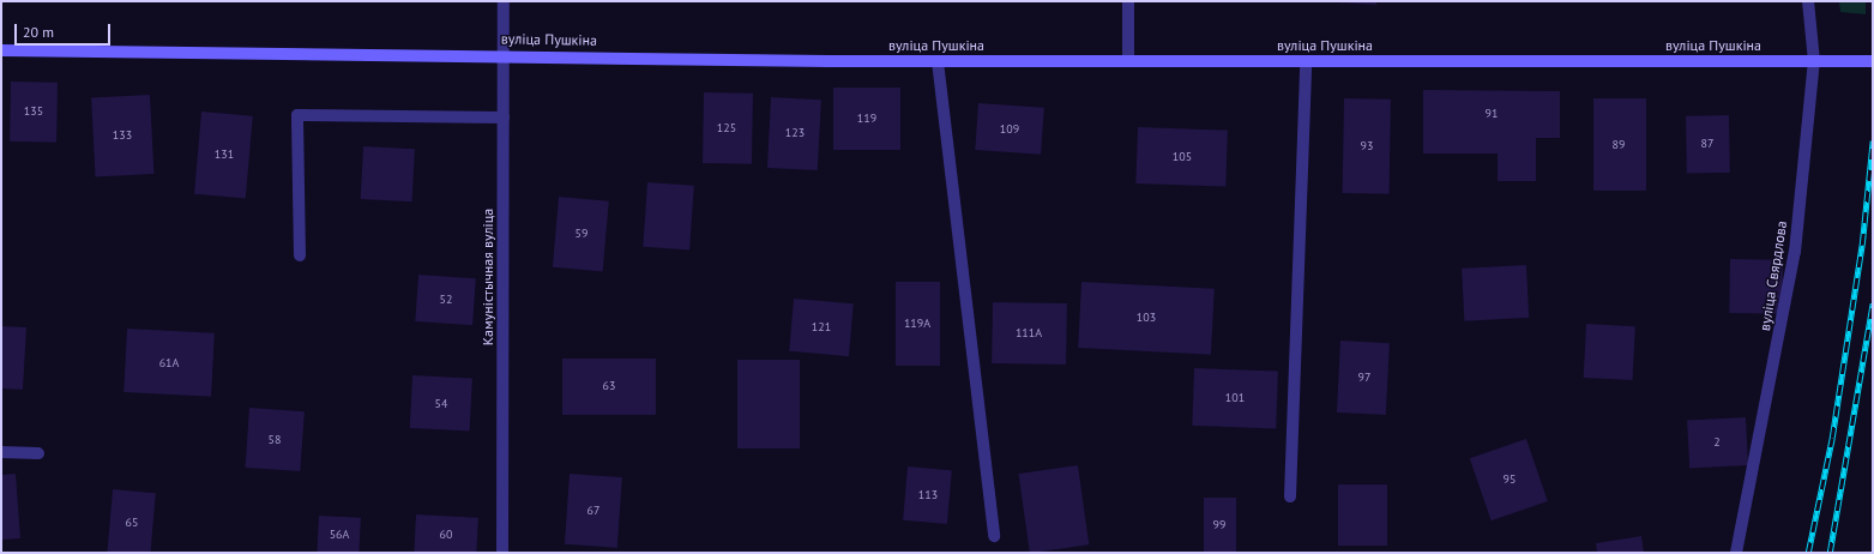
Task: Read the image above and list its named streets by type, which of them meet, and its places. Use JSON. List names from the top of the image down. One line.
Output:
{"streets":{"main road":["вуліца Пушкіна"],"street":["вуліца Свярдлова","Камуністычная вуліца"]},"crossings":[["вуліца Пушкіна","вуліца Свярдлова"],["вуліца Пушкіна","Камуністычная вуліца"]],"house_numbers":["135","91","119","125","109","123","133","87","89","93","131","105","59","52","103","119А","121","111А","61А","97","63","101","54","58","2","95","113","67","65","99","56А","60"],"scale_bar":"20 m"}
